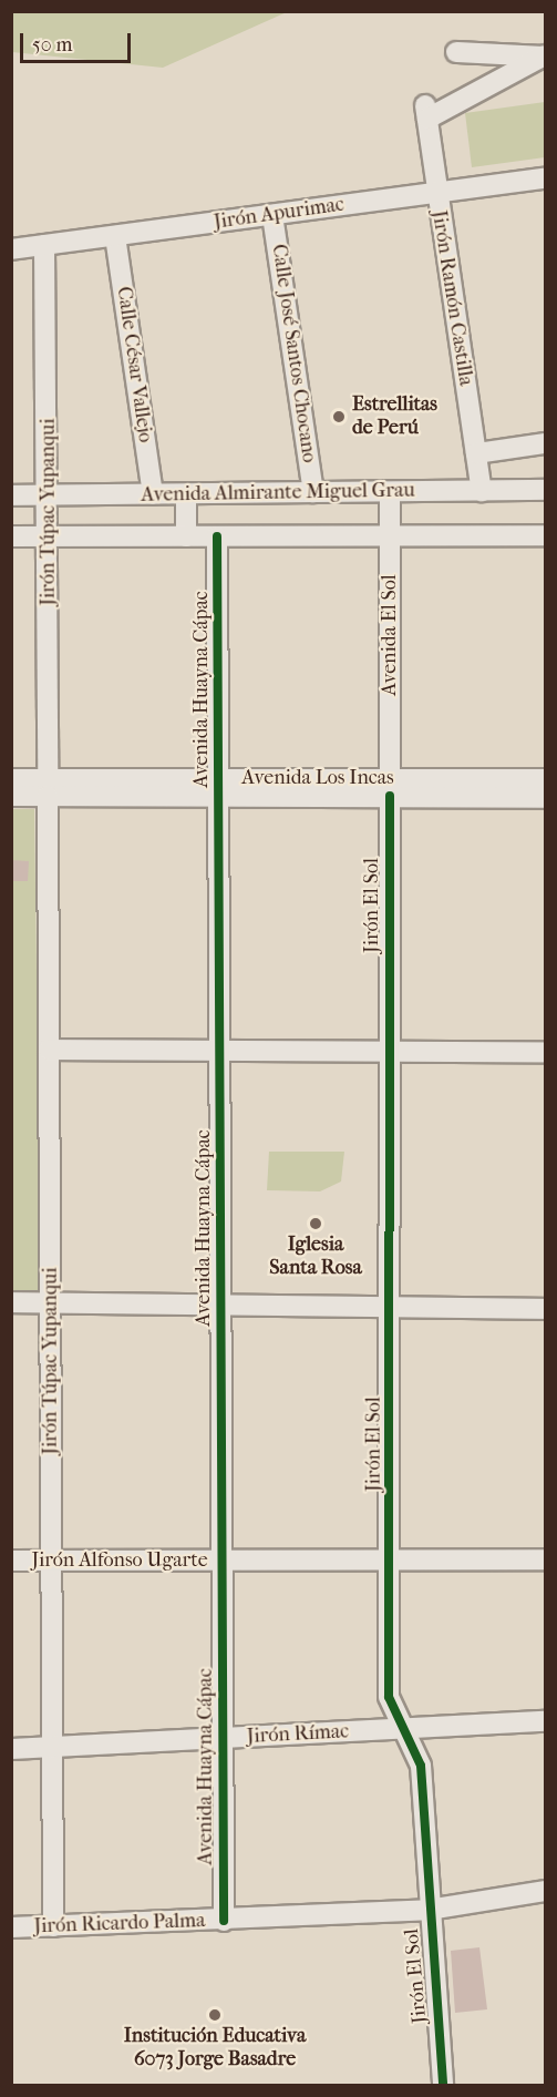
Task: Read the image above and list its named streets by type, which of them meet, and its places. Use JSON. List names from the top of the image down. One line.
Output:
{"streets":{"street":["Jirón Apurimac","Jirón Ramón Castilla","Calle José Santos Chocano","Calle César Vallejo","Avenida Almirante Miguel Grau","Jirón Túpac Yupanqui","Avenida El Sol","Avenida Huayna Cápac","Avenida Los Incas","Jirón El Sol","Jirón Alfonso Ugarte","Jirón Rímac","Jirón Ricardo Palma"]},"crossings":[["Jirón Apurimac","Jirón Ramón Castilla"],["Jirón Apurimac","Calle José Santos Chocano"],["Jirón Apurimac","Calle César Vallejo"],["Jirón Apurimac","Jirón Túpac Yupanqui"],["Jirón Ramón Castilla","Avenida Almirante Miguel Grau"],["Calle José Santos Chocano","Avenida Almirante Miguel Grau"],["Calle César Vallejo","Avenida Almirante Miguel Grau"],["Avenida Almirante Miguel Grau","Jirón Túpac Yupanqui"],["Avenida Almirante Miguel Grau","Avenida El Sol"],["Avenida Almirante Miguel Grau","Avenida Huayna Cápac"],["Jirón Túpac Yupanqui","Avenida Los Incas"],["Jirón Túpac Yupanqui","Jirón Alfonso Ugarte"],["Jirón Túpac Yupanqui","Jirón Rímac"],["Jirón Túpac Yupanqui","Jirón Ricardo Palma"],["Avenida El Sol","Avenida Los Incas"],["Avenida El Sol","Jirón El Sol"],["Avenida Huayna Cápac","Avenida Los Incas"],["Avenida Huayna Cápac","Jirón Alfonso Ugarte"],["Avenida Huayna Cápac","Jirón Rímac"],["Avenida Huayna Cápac","Jirón Ricardo Palma"],["Avenida Los Incas","Jirón El Sol"],["Jirón El Sol","Jirón Alfonso Ugarte"],["Jirón El Sol","Jirón Rímac"],["Jirón El Sol","Jirón Ricardo Palma"]],"places":["Estrellitas de Perú","Iglesia Santa Rosa","Institución Educativa 6073 Jorge Basadre"],"scale_bar":"50 m"}
